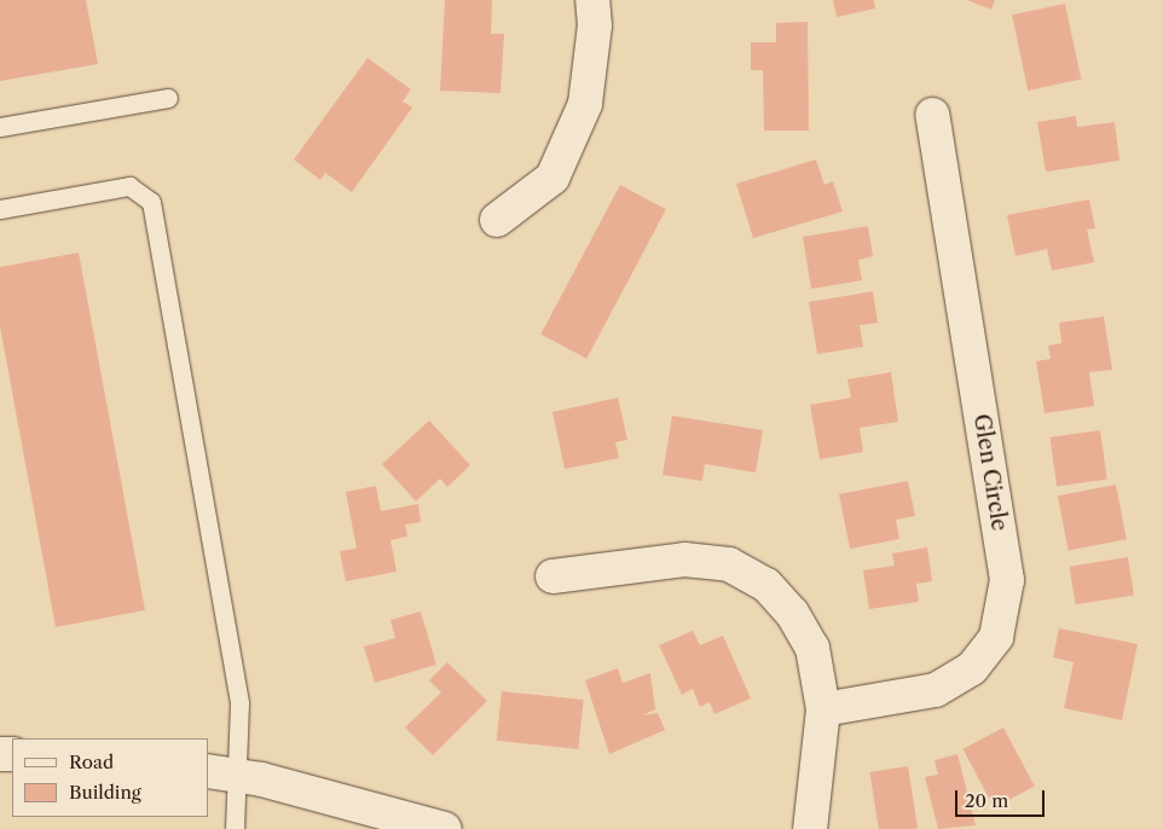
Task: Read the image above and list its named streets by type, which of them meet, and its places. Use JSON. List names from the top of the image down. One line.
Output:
{"streets":{"street":["Glen Circle"]},"legend":["Road","Building"],"scale_bar":"20 m"}
